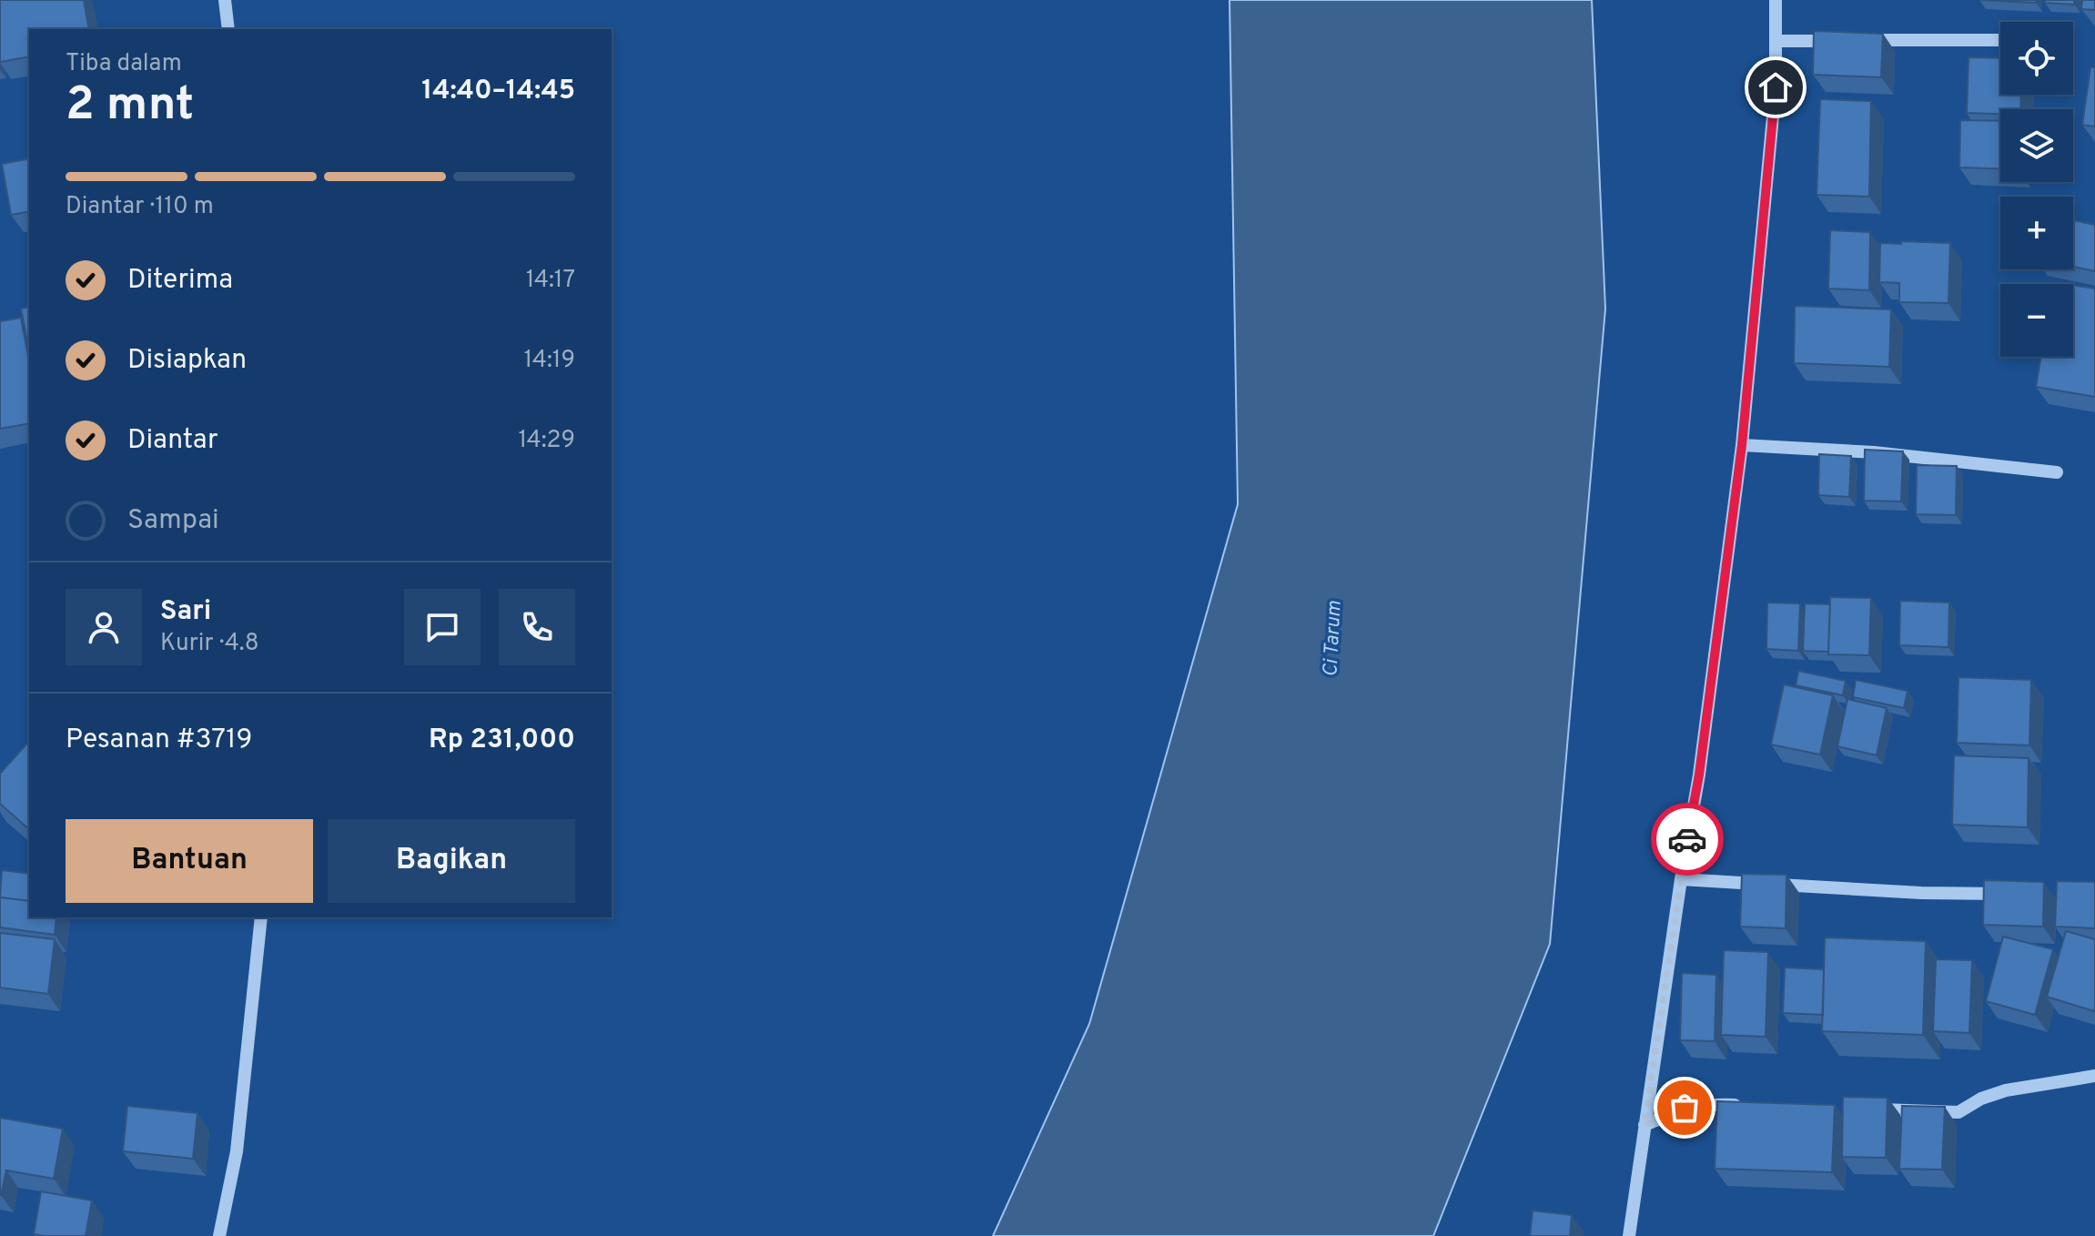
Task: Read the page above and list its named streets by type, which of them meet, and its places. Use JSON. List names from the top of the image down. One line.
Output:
{"water":["Ci Tarum"],"page":{"map_buttons":["+","−"],"heading":["2 mnt","Tiba dalam","14:40–14:45"],"panel":["Sari","Kurir · 4.8","Pesanan #3719","Rp 231,000"],"bar":"Diantar · 110 m","list":[["Diterima","14:17"],["Disiapkan","14:19"],["Diantar","14:29"],"Sampai"],"buttons":["Bantuan","Bagikan"]}}
